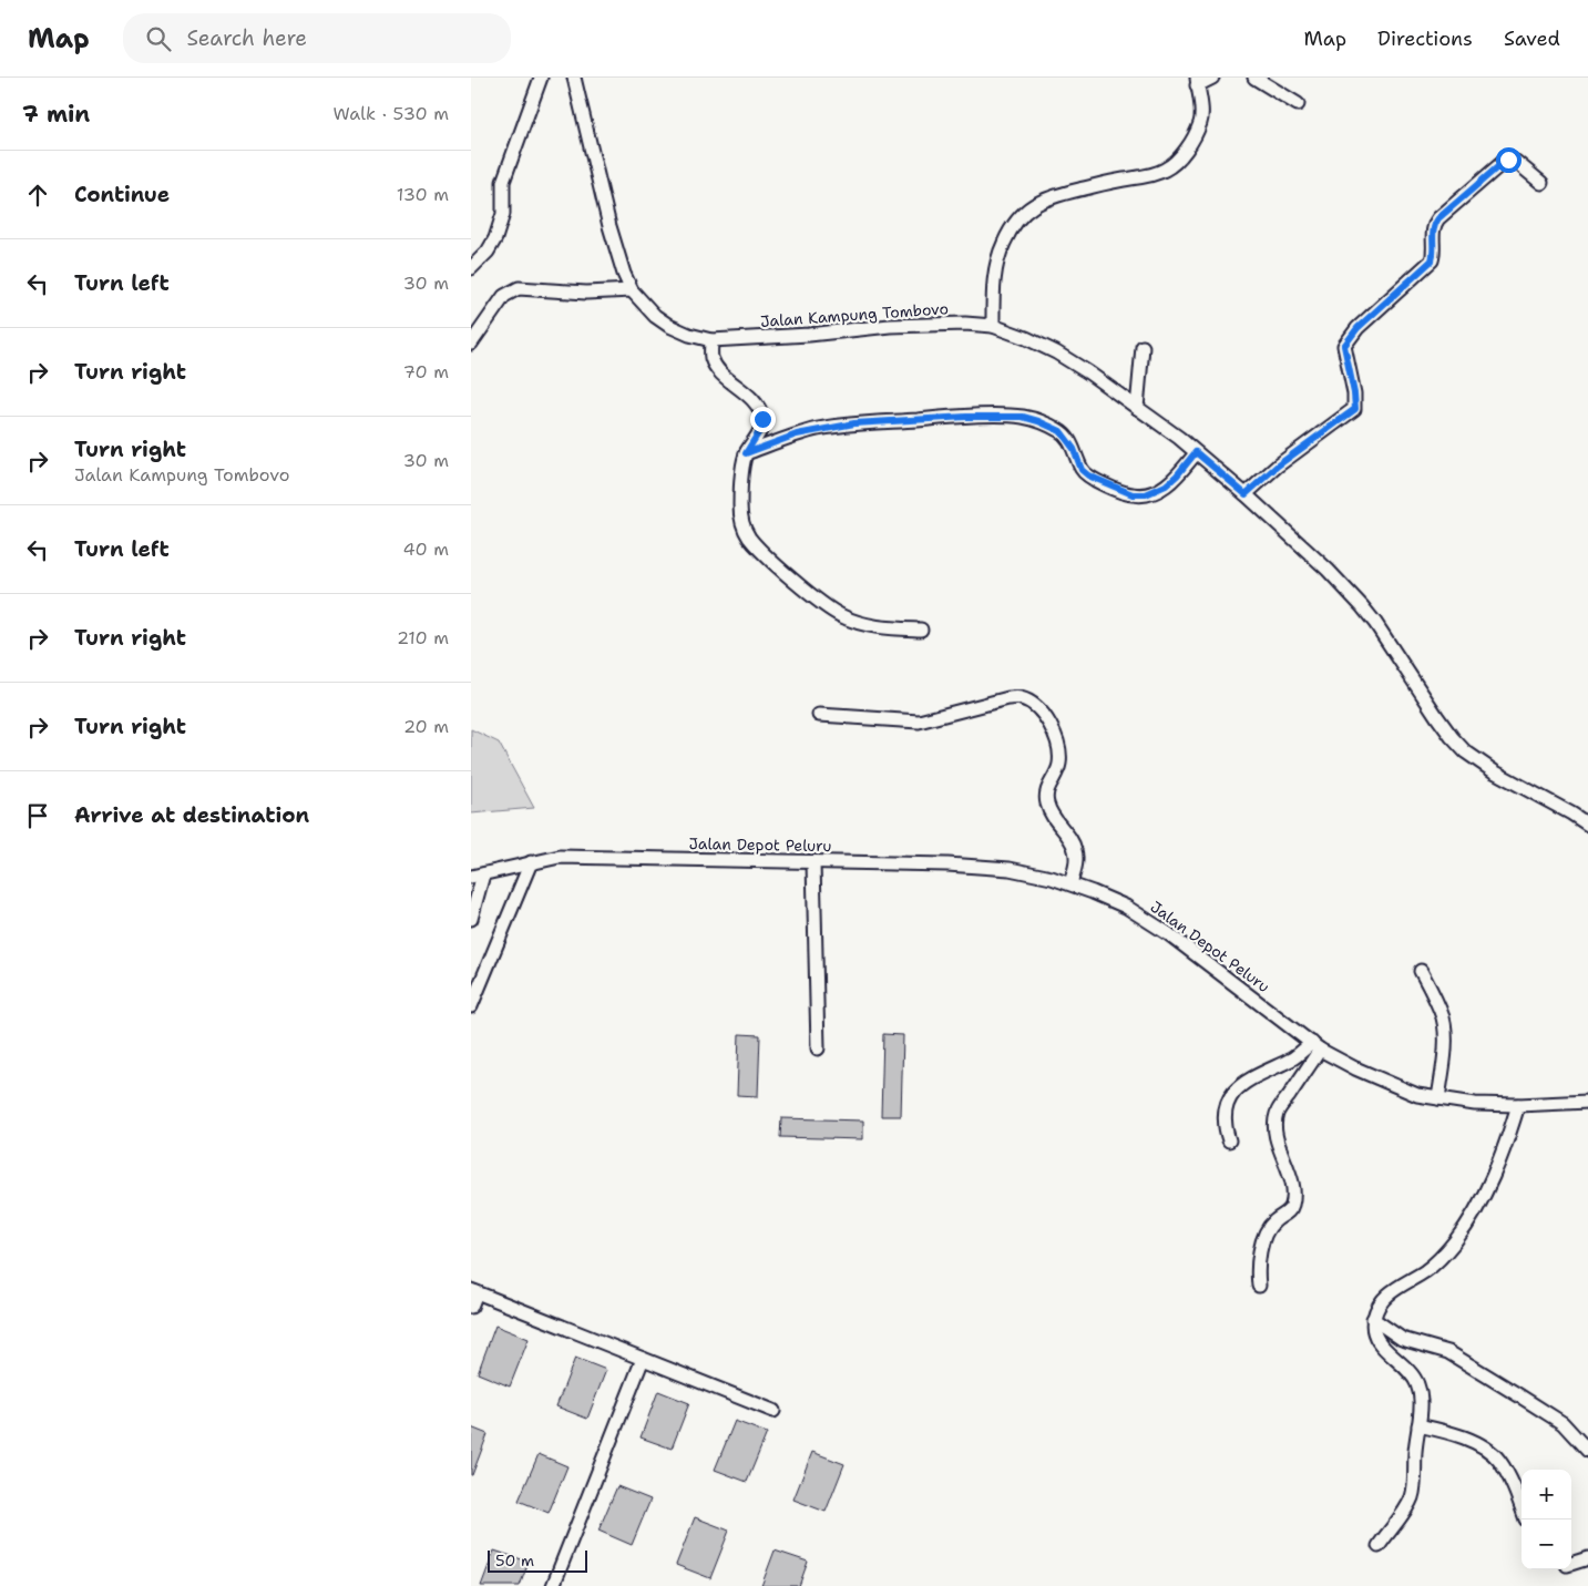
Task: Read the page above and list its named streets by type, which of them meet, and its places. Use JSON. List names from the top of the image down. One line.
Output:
{"streets":{"street":["Jalan Kampung Tombovo","Jalan Depot Peluru"]},"scale_bar":"50 m","page":{"header":"Map","search":"Search here","nav":["Map","Directions","Saved"],"heading":["7 min","Walk · 530 m"],"list":[["Continue","130 m"],["Turn left","30 m"],["Turn right","70 m"],["Turn right","Jalan Kampung Tombovo","30 m"],["Turn left","40 m"],["Turn right","210 m"],["Turn right","20 m"],"Arrive at destination"],"map_buttons":["+","−"],"scale":"50 m"}}
